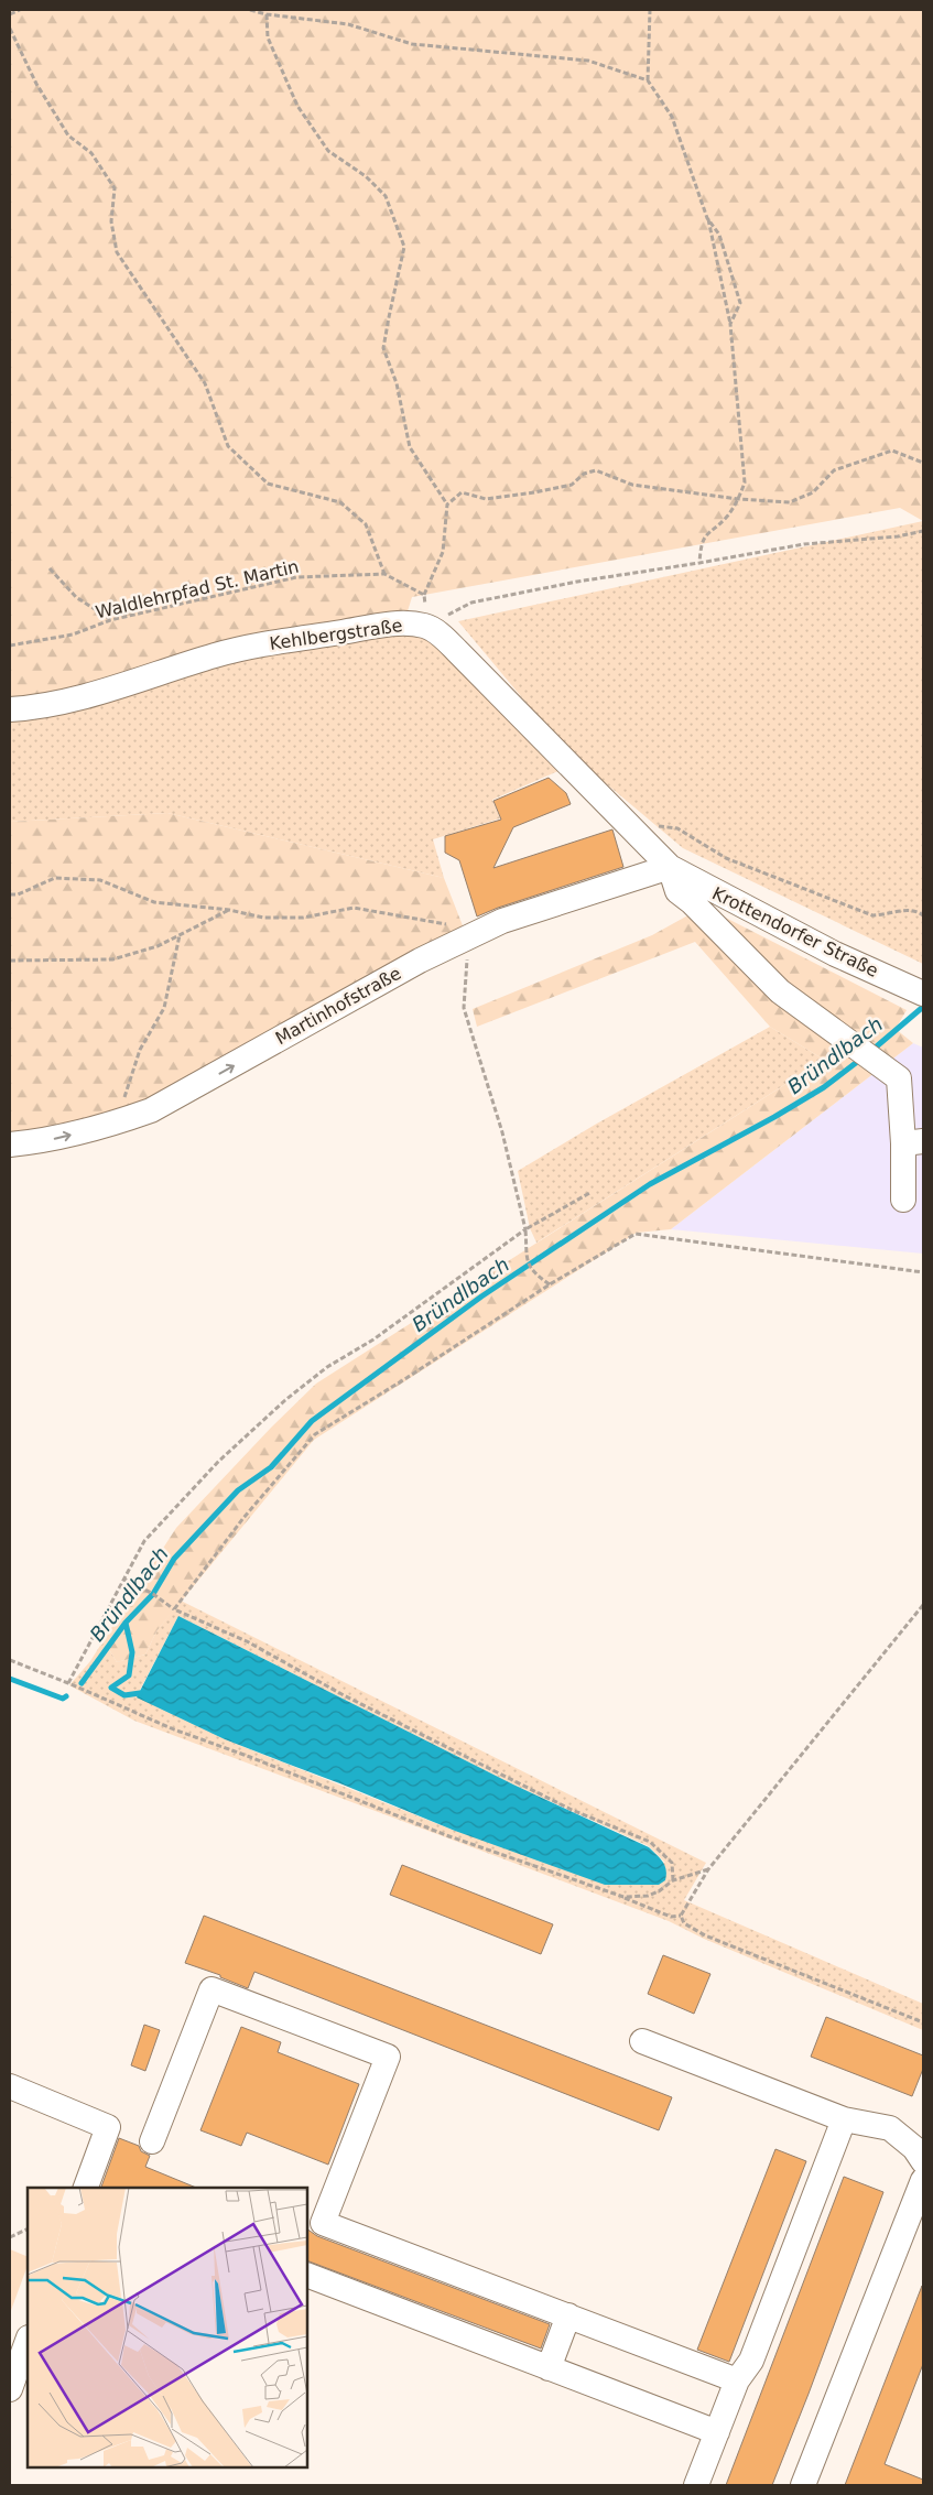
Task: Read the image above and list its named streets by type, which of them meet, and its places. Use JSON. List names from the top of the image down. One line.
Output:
{"streets":{"street":["Kehlbergstraße","Krottendorfer Straße","Martinhofstraße"],"path":["Waldlehrpfad St. Martin"]},"crossings":[["Kehlbergstraße","Krottendorfer Straße"],["Kehlbergstraße","Martinhofstraße"],["Krottendorfer Straße","Martinhofstraße"]],"one_way":["Martinhofstraße"],"water":["Bründlbach"]}
